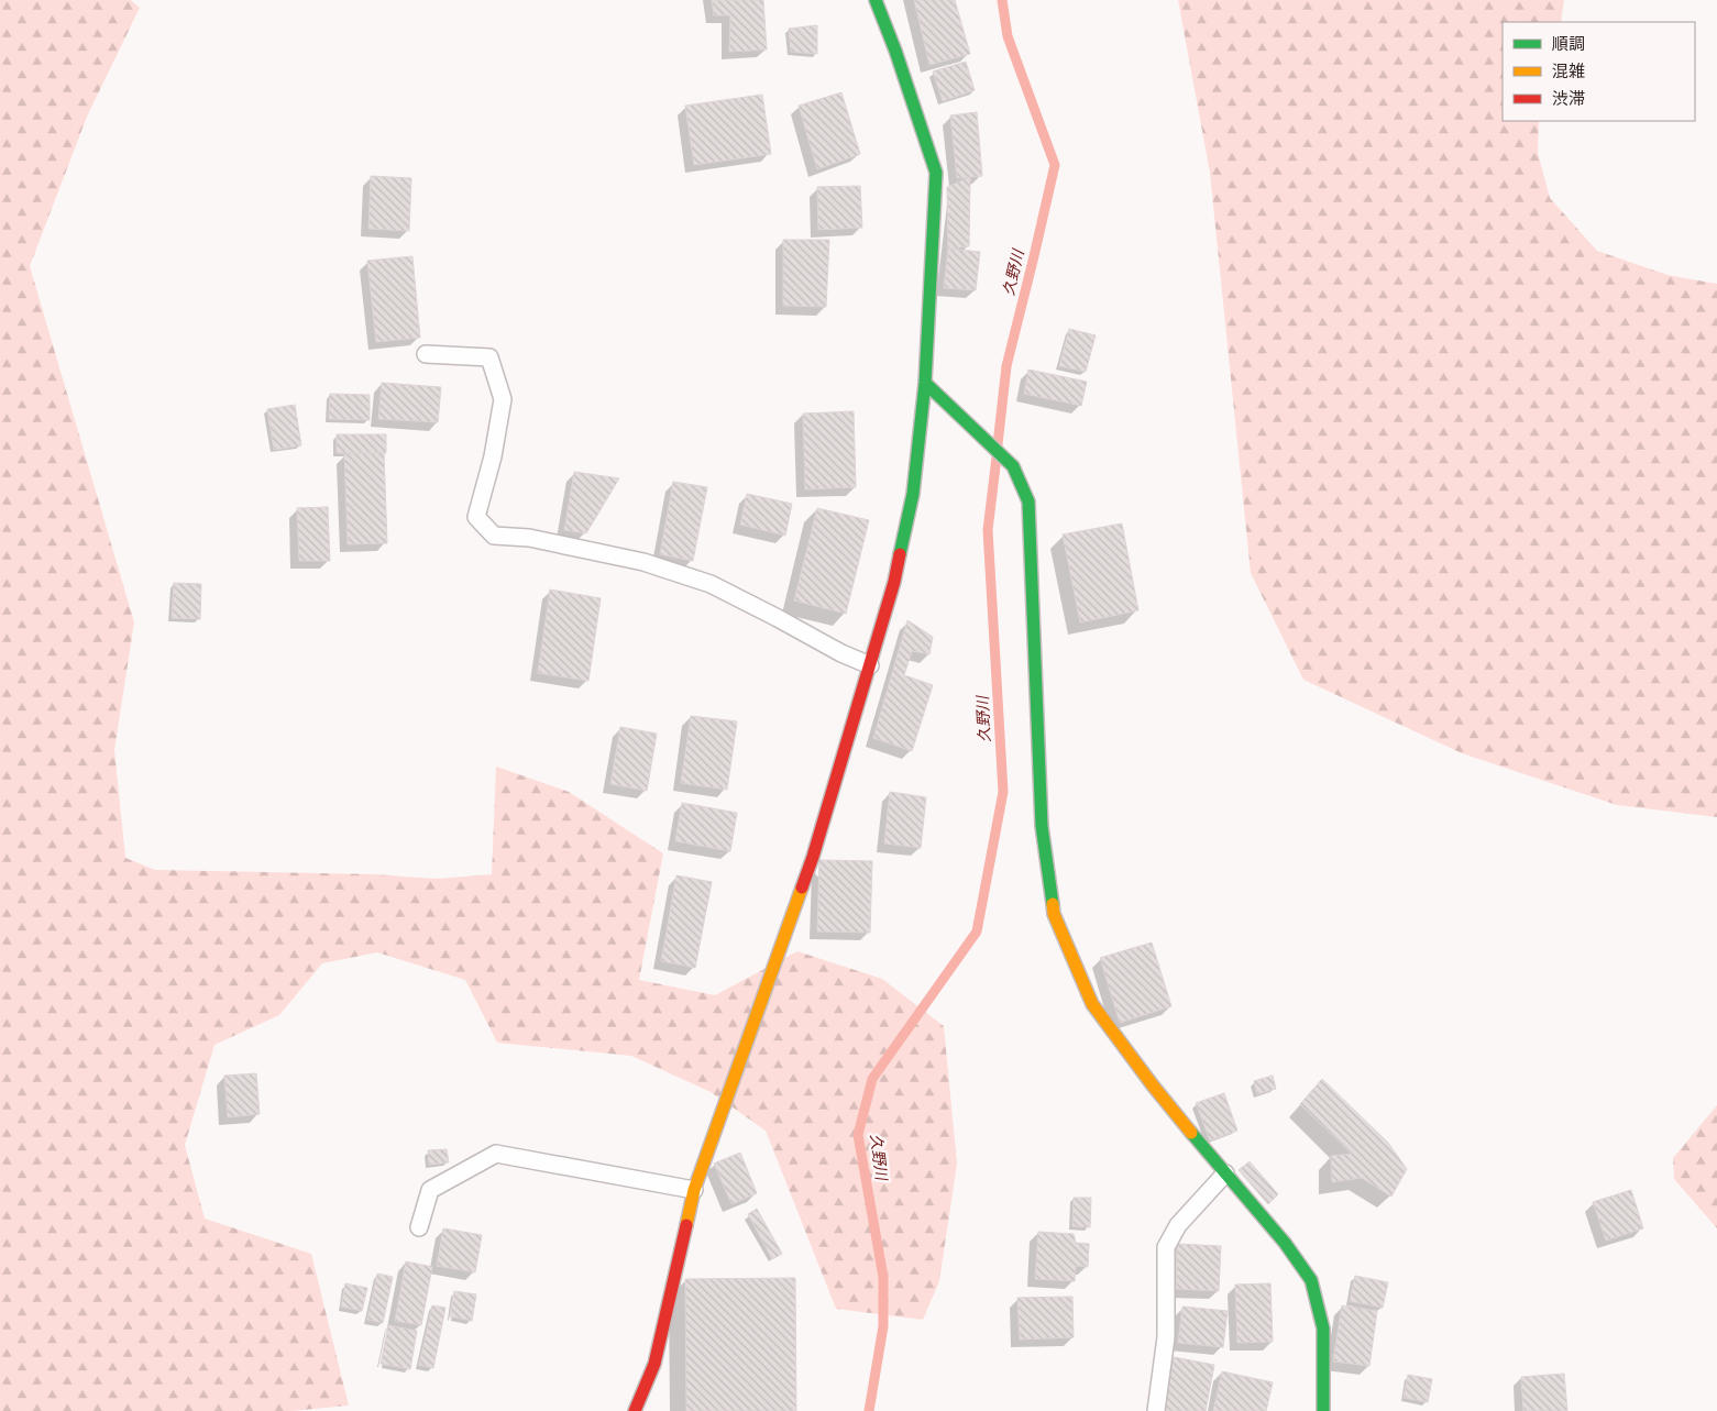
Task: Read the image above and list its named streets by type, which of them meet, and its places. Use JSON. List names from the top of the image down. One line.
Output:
{"water":["久野川"],"legend":["順調","混雑","渋滞"]}
